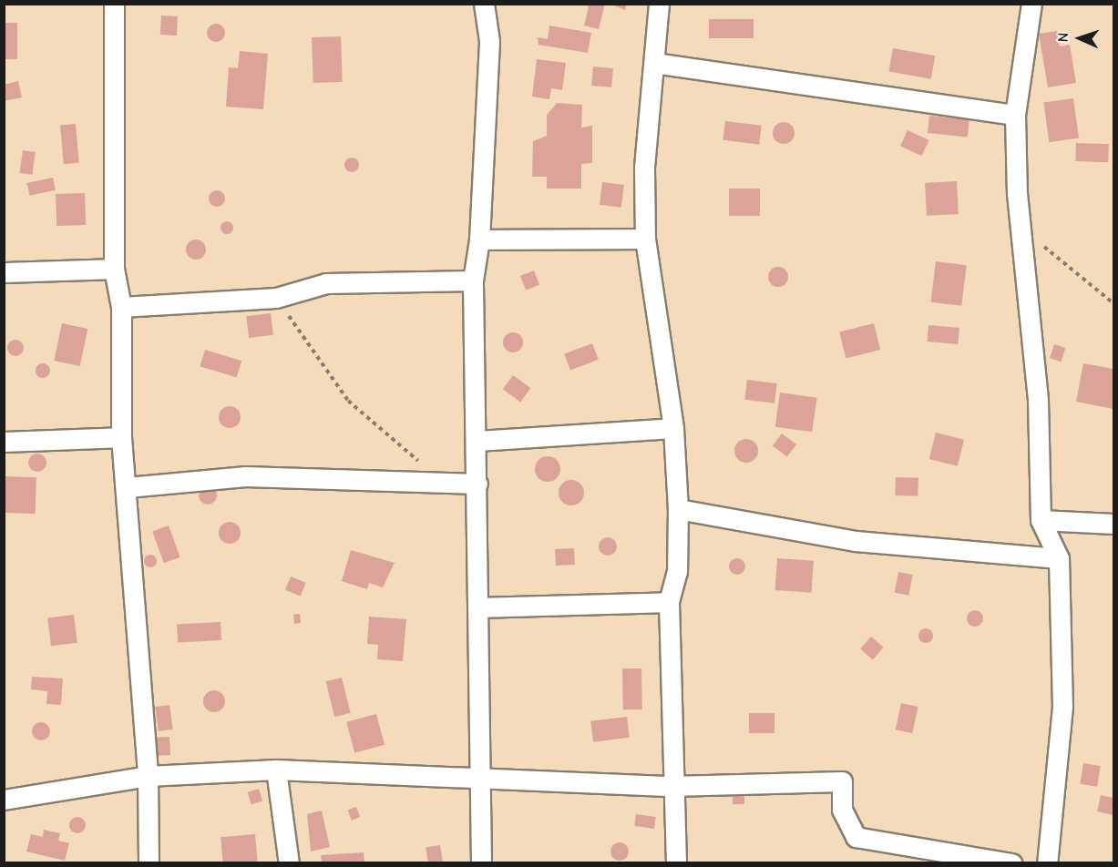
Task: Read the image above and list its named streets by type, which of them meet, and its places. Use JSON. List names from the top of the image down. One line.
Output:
{"north":"left"}
